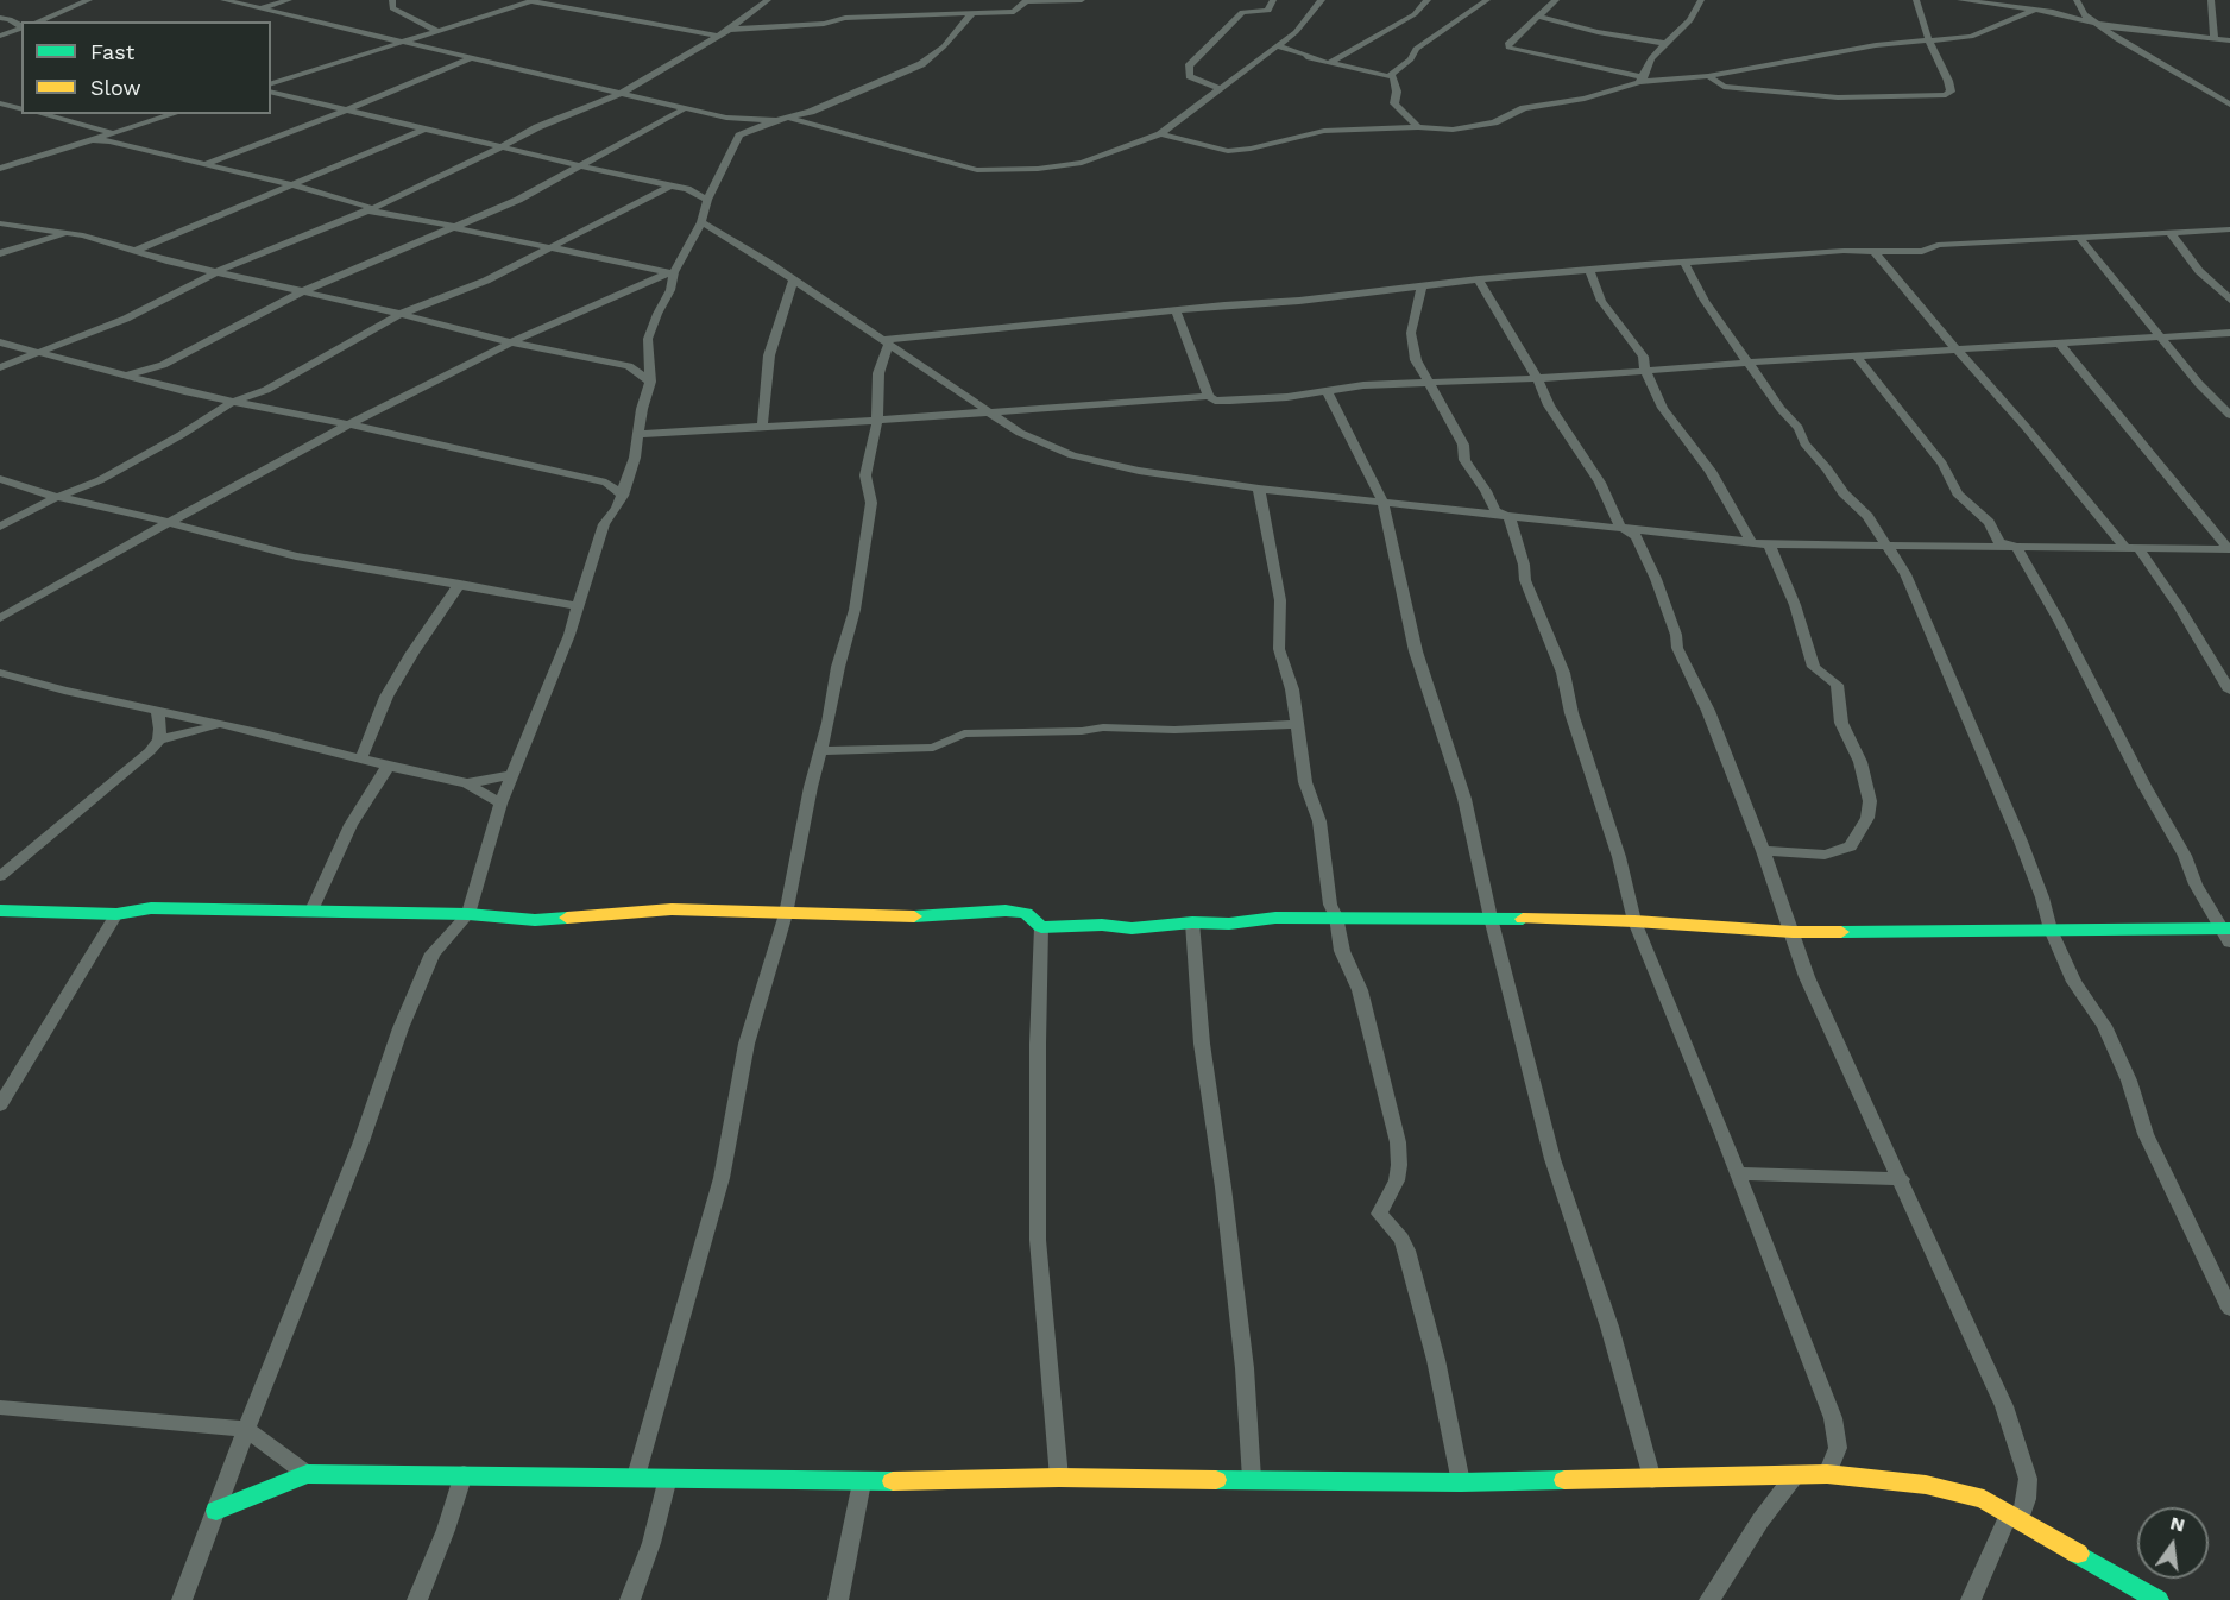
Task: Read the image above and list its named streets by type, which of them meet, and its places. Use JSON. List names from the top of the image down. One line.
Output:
{"legend":["Fast","Slow"],"north":"top"}
